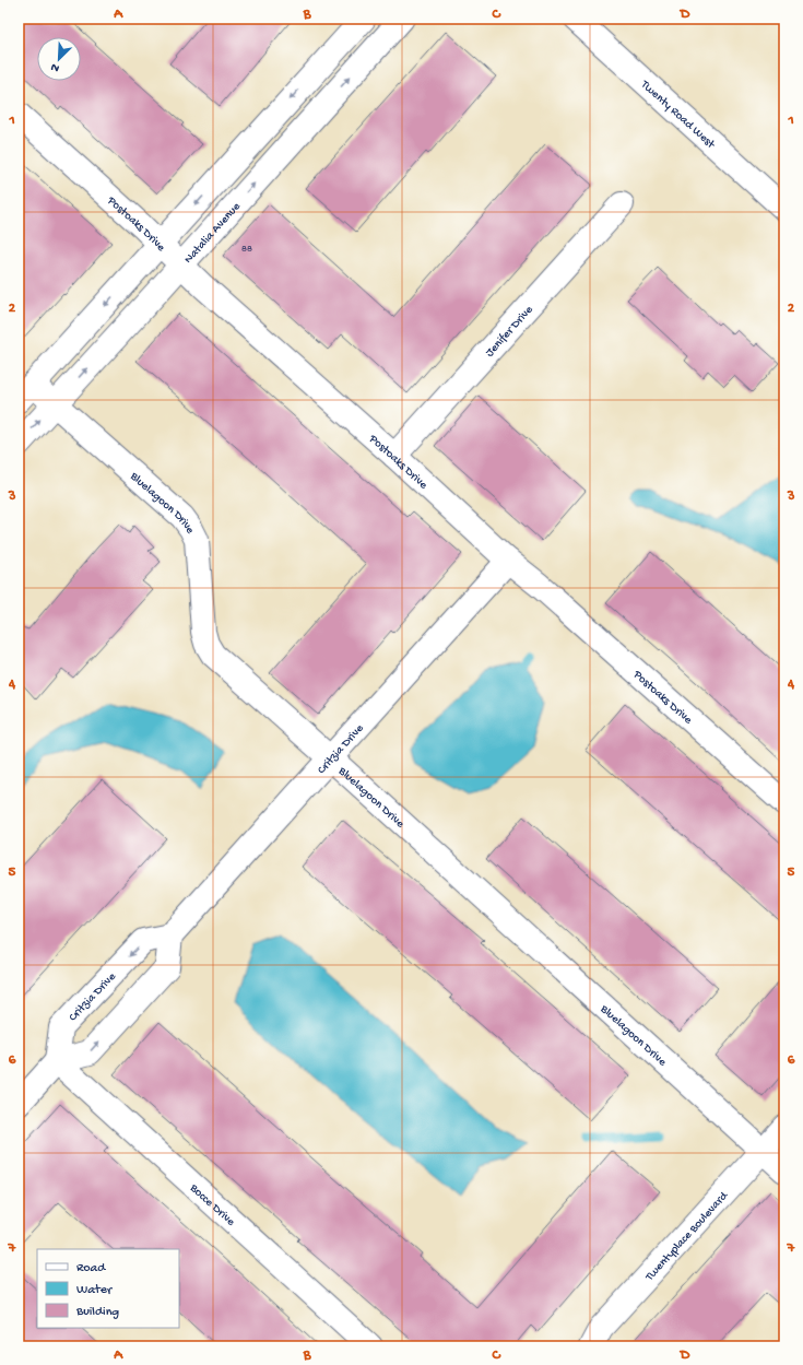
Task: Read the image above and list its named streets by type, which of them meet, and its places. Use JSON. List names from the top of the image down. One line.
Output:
{"streets":{"street":["Twenty Road West","Postoaks Drive","Natalia Avenue","Jenifer Drive","Bluelagoon Drive","Critzia Drive","Bocce Drive","Twentyplace Boulevard"]},"crossings":[["Postoaks Drive","Natalia Avenue"],["Postoaks Drive","Jenifer Drive"],["Postoaks Drive","Critzia Drive"],["Natalia Avenue","Bluelagoon Drive"],["Bluelagoon Drive","Critzia Drive"],["Bluelagoon Drive","Twentyplace Boulevard"],["Critzia Drive","Bocce Drive"]],"house_numbers":["88"],"legend":["Road","Water","Building"],"north":"bottom left","grid":{"columns":["A","B","C","D"],"rows":["1","2","3","4","5","6","7"]}}
